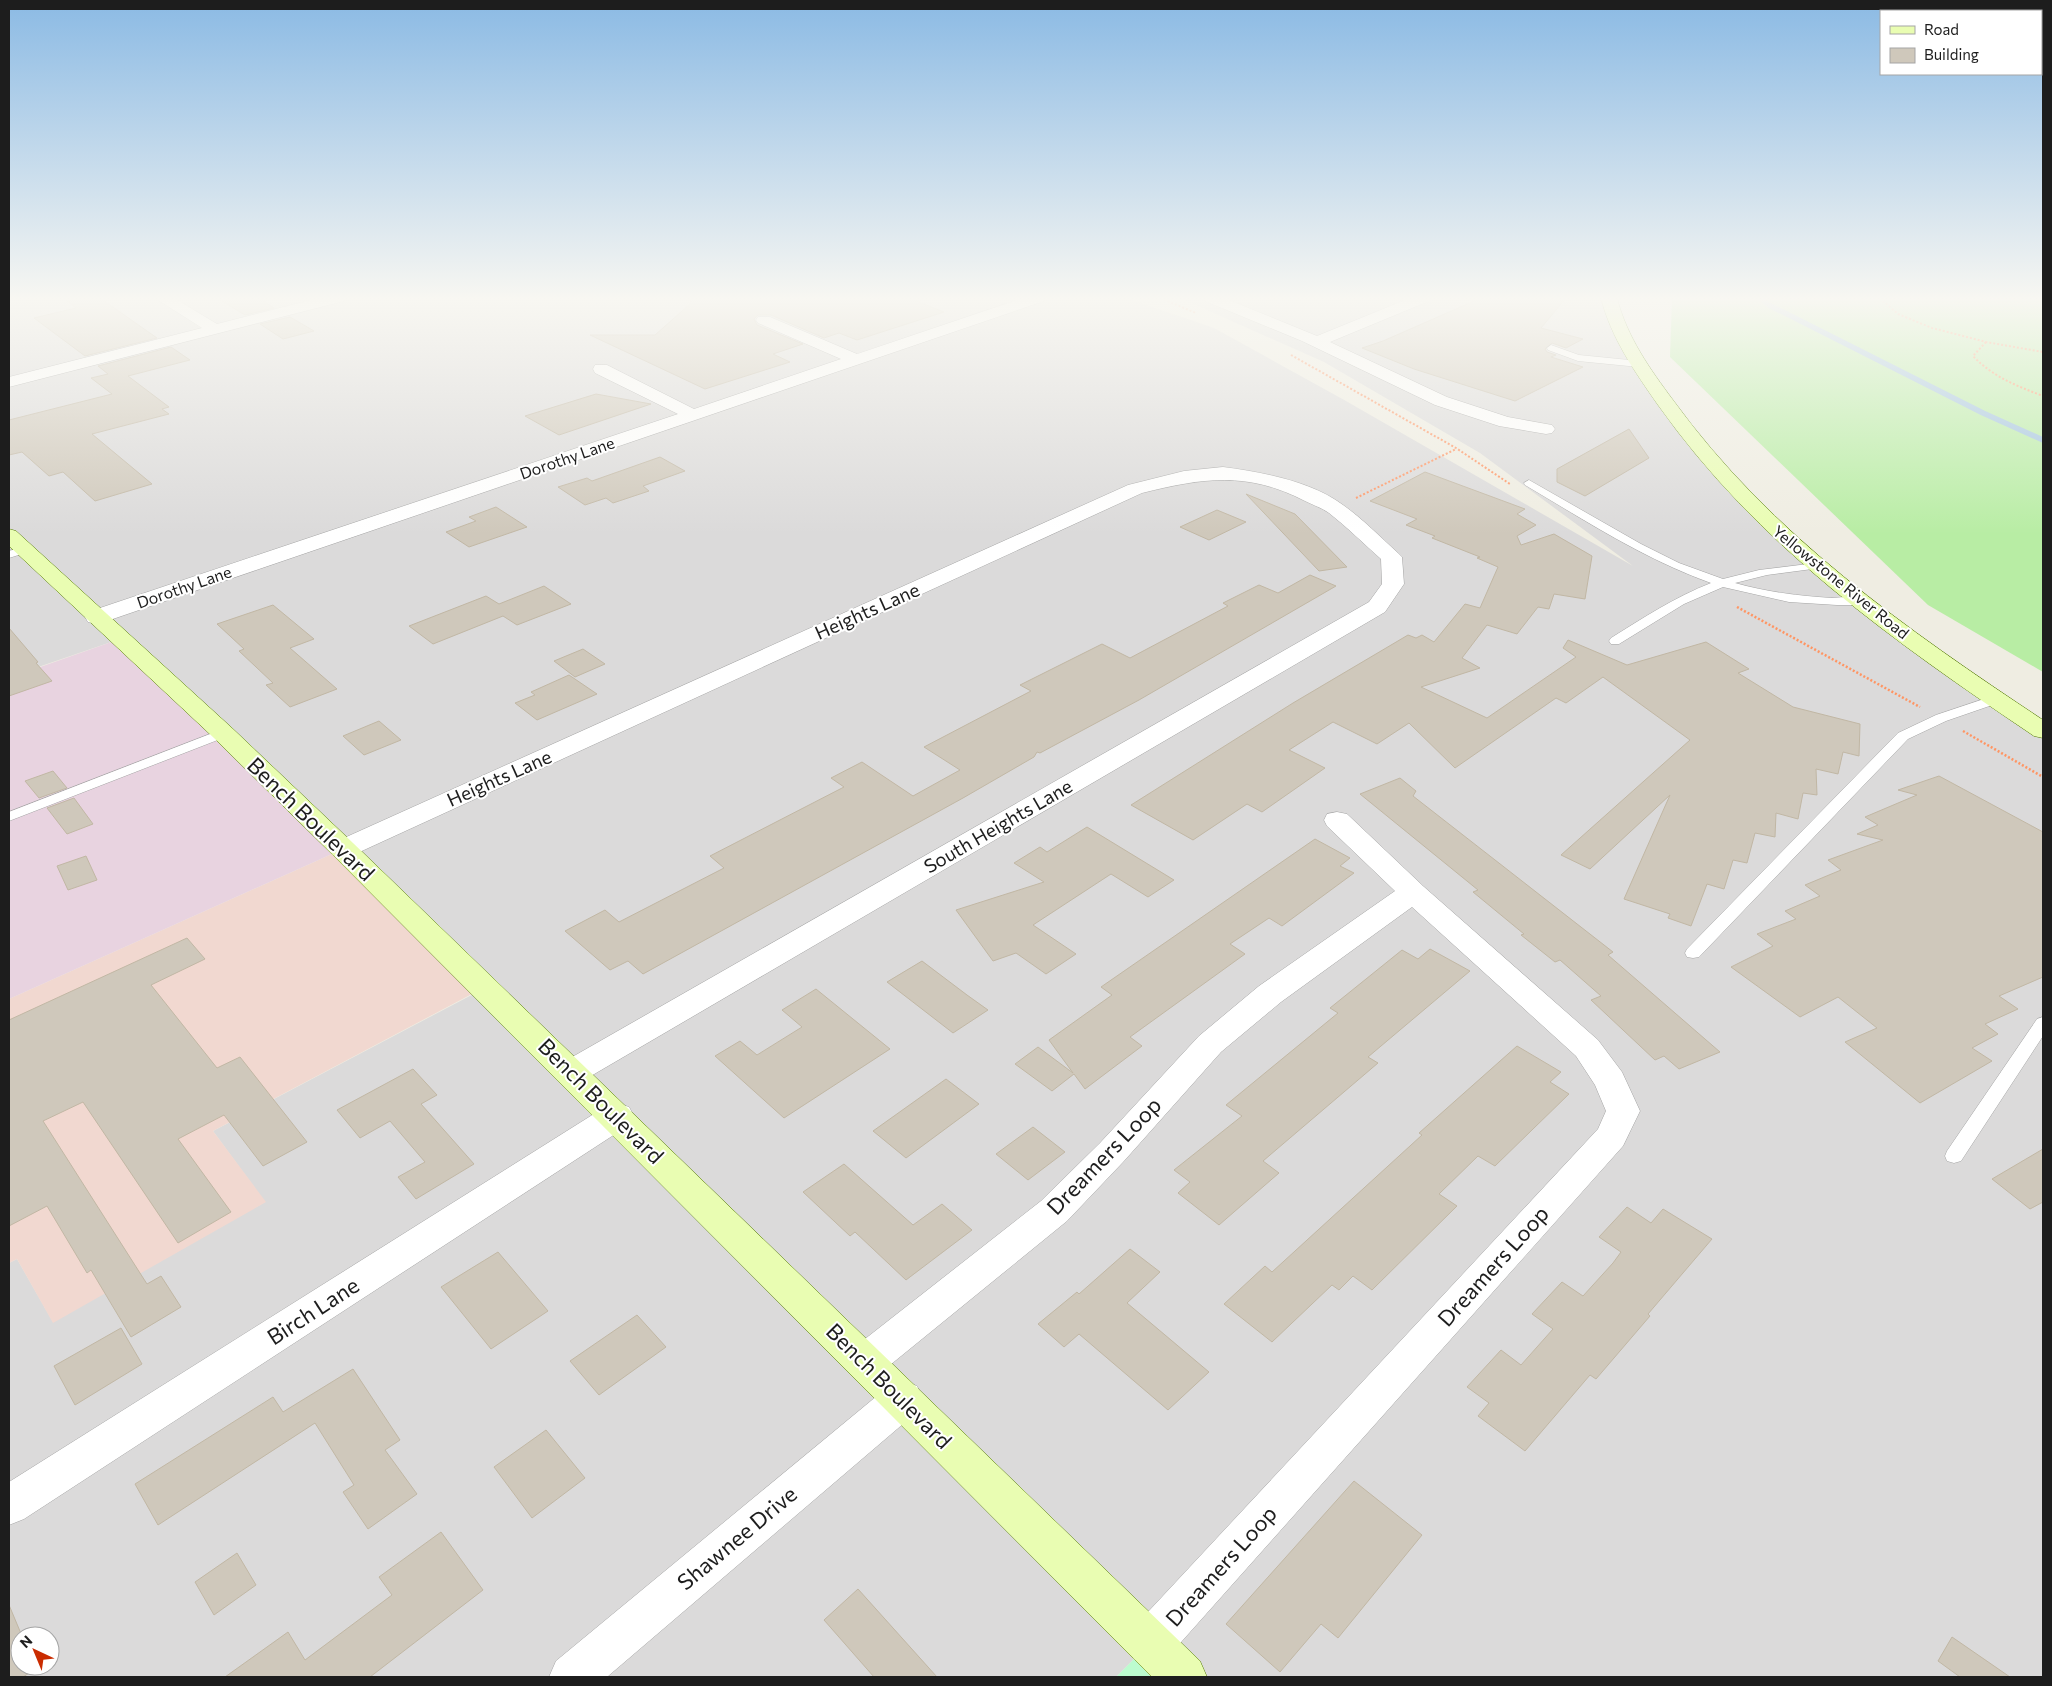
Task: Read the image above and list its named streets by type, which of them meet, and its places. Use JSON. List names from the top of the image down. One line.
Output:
{"streets":{"main road":["Yellowstone River Road","Bench Boulevard"],"street":["Dorothy Lane","Heights Lane","South Heights Lane","Dreamers Loop","Birch Lane","Shawnee Drive"]},"crossings":[["Dorothy Lane","Bench Boulevard"],["Heights Lane","Bench Boulevard"],["Heights Lane","South Heights Lane"],["Bench Boulevard","South Heights Lane"],["Bench Boulevard","Dreamers Loop"],["Bench Boulevard","Birch Lane"],["Bench Boulevard","Shawnee Drive"]],"legend":["Road","Building"],"north":"top left"}
